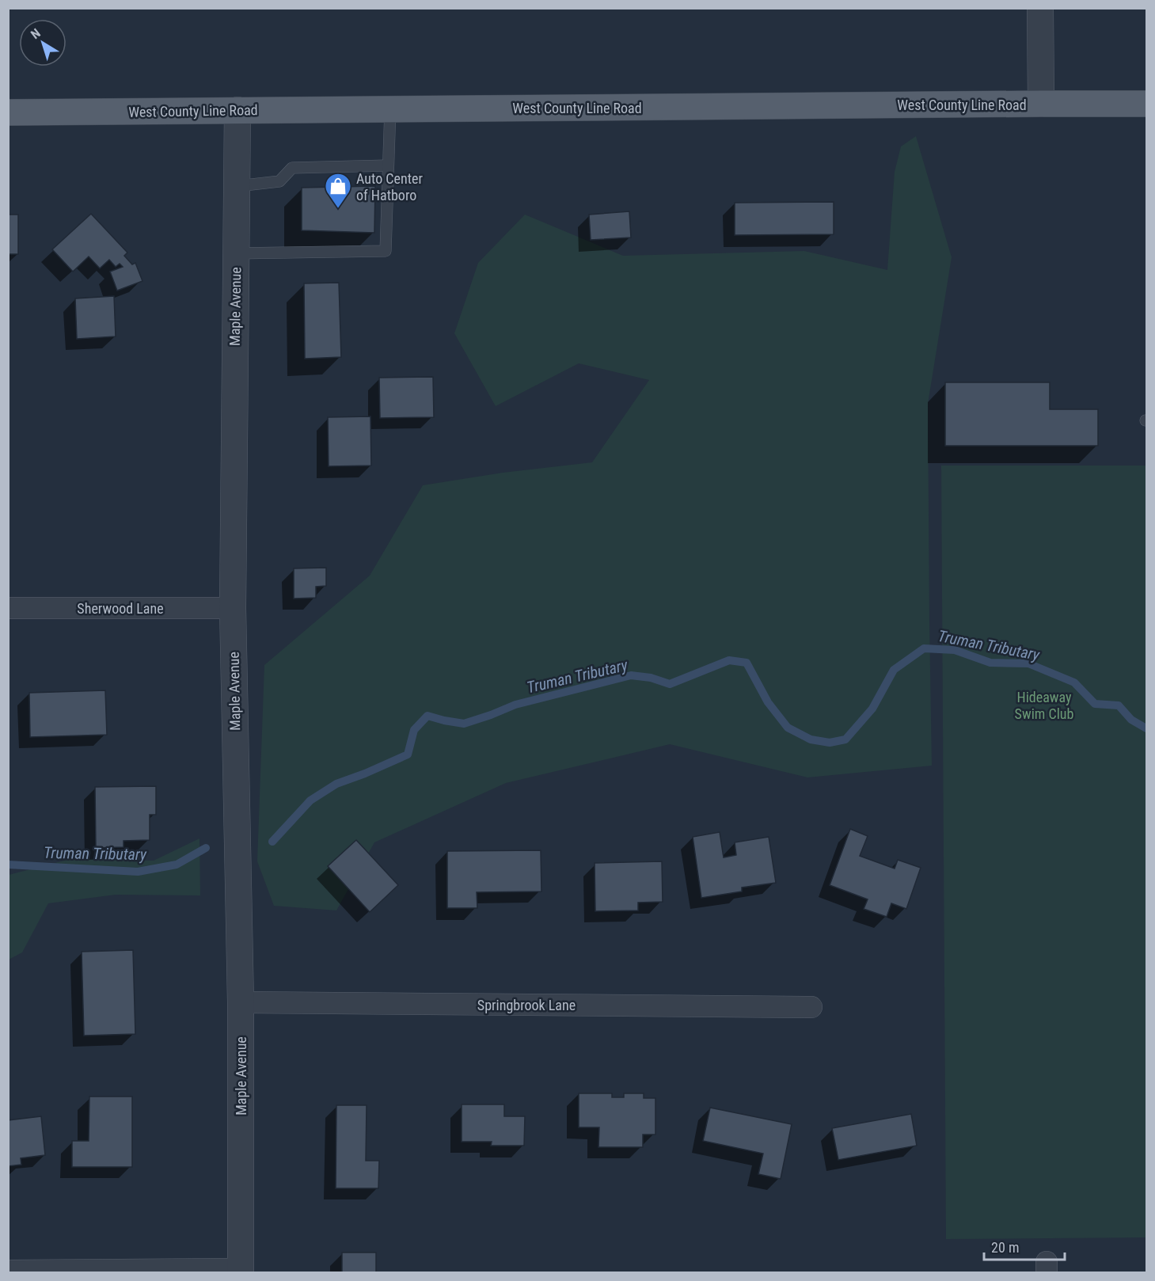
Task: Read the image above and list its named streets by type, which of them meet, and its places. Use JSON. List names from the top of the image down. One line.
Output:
{"streets":{"main road":["West County Line Road"],"street":["Maple Avenue","Sherwood Lane","Springbrook Lane"]},"crossings":[["West County Line Road","Maple Avenue"],["Maple Avenue","Sherwood Lane"],["Maple Avenue","Springbrook Lane"]],"water":["Truman Tributary"],"parks":["Hideaway Swim Club"],"places":{"shop":["Auto Center of Hatboro"]},"scale_bar":"20 m","north":"top left"}
